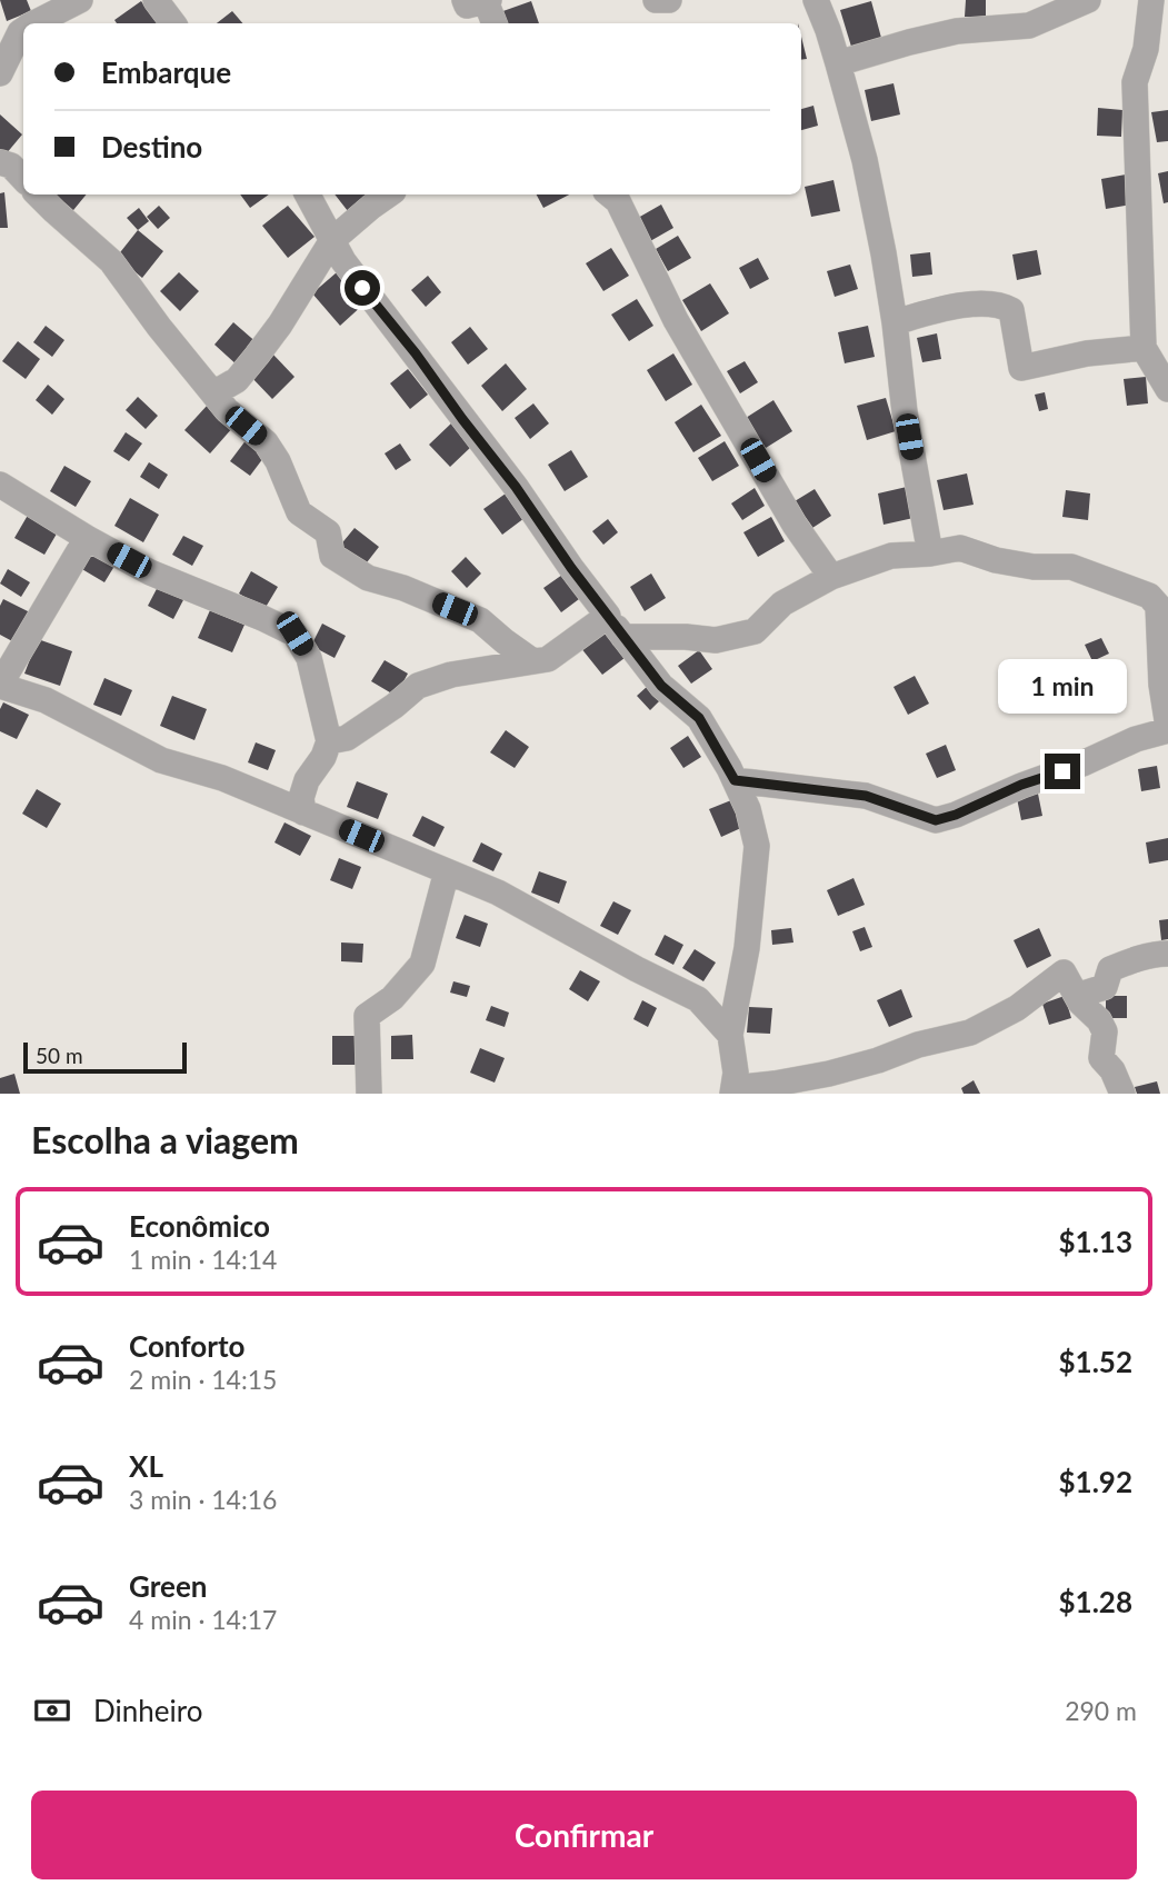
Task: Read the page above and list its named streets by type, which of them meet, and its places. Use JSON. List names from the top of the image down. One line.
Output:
{"scale_bar":"50 m","page":{"banner":["Embarque","Destino"],"bubble":"1 min","scale":"50 m","heading":"Escolha a viagem","list":[{"name":"Econômico","note":"1 min · 14:14","value":"$1.13"},{"name":"Conforto","note":"2 min · 14:15","value":"$1.52"},{"name":"XL","note":"3 min · 14:16","value":"$1.92"},{"name":"Green","note":"4 min · 14:17","value":"$1.28"}],"pay":["Dinheiro","290 m"],"buttons":"Confirmar"}}
